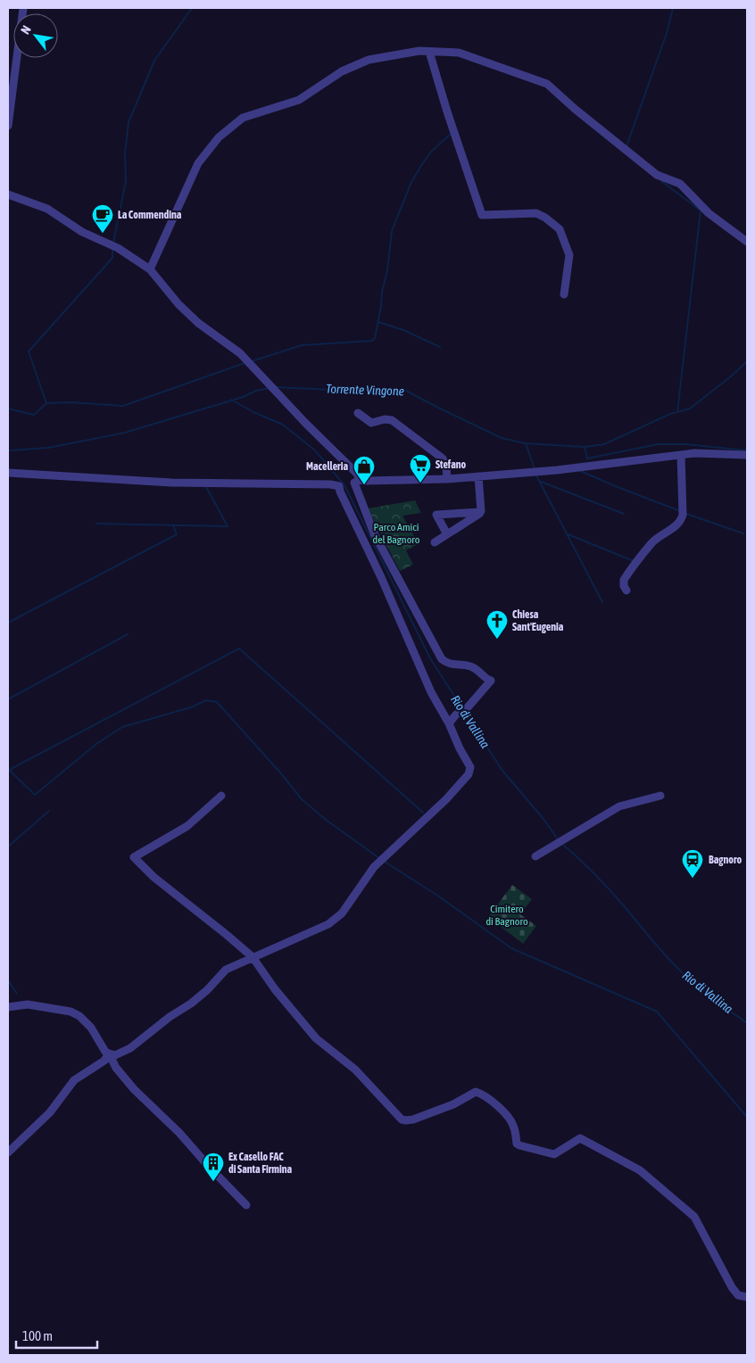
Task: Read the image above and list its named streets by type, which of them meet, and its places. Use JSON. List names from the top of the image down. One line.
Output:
{"water":["Torrente Vingone","Rio di Vallina"],"parks":["Parco Amici del Bagnoro","Cimitero di Bagnoro"],"places":{"cafe":["La Commendina"],"supermarket":["Stefano"],"shop":["Macelleria"],"church":["Chiesa Sant'Eugenia"],"station":["Bagnoro"],"building":["Ex Casello FAC di Santa Firmina"]},"scale_bar":"100 m","north":"top left"}
